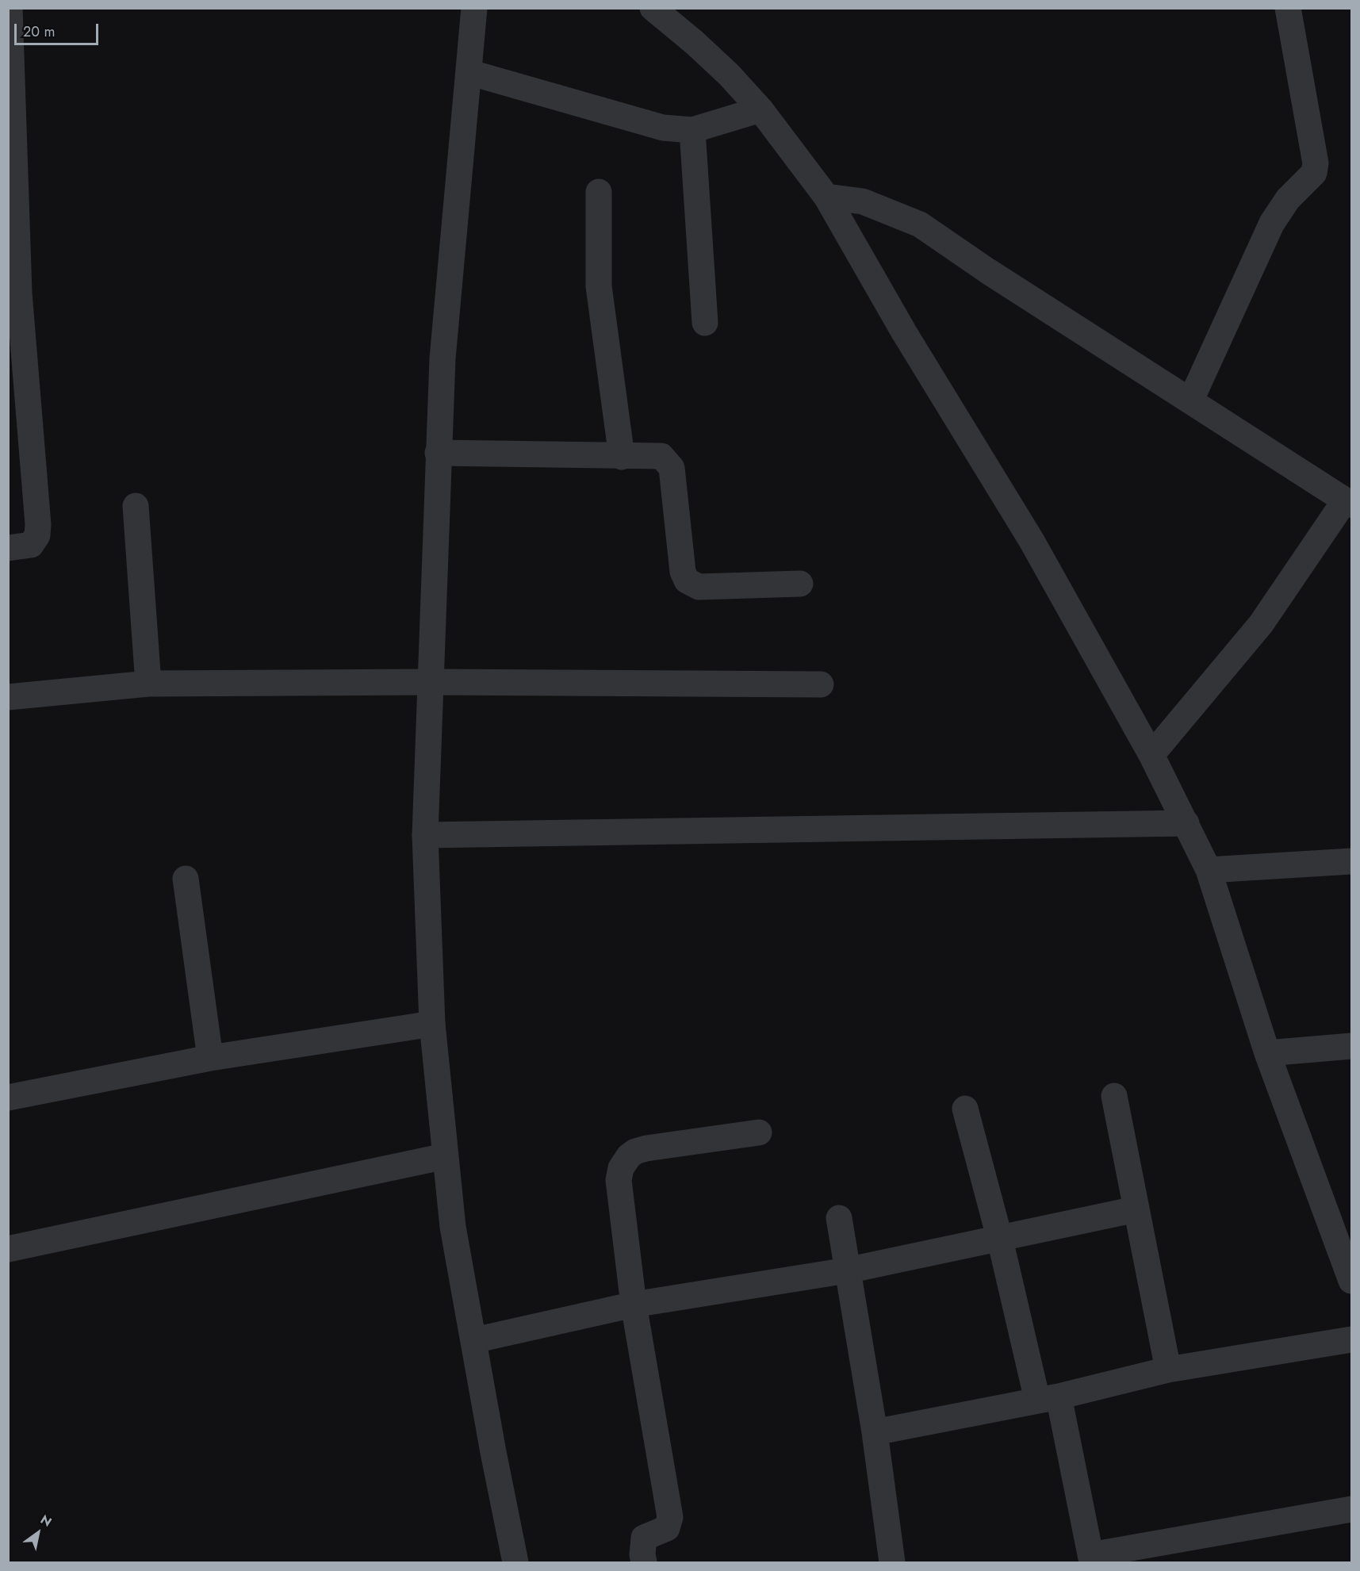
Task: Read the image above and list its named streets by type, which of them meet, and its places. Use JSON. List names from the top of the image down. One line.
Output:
{"scale_bar":"20 m","north":"top right"}
